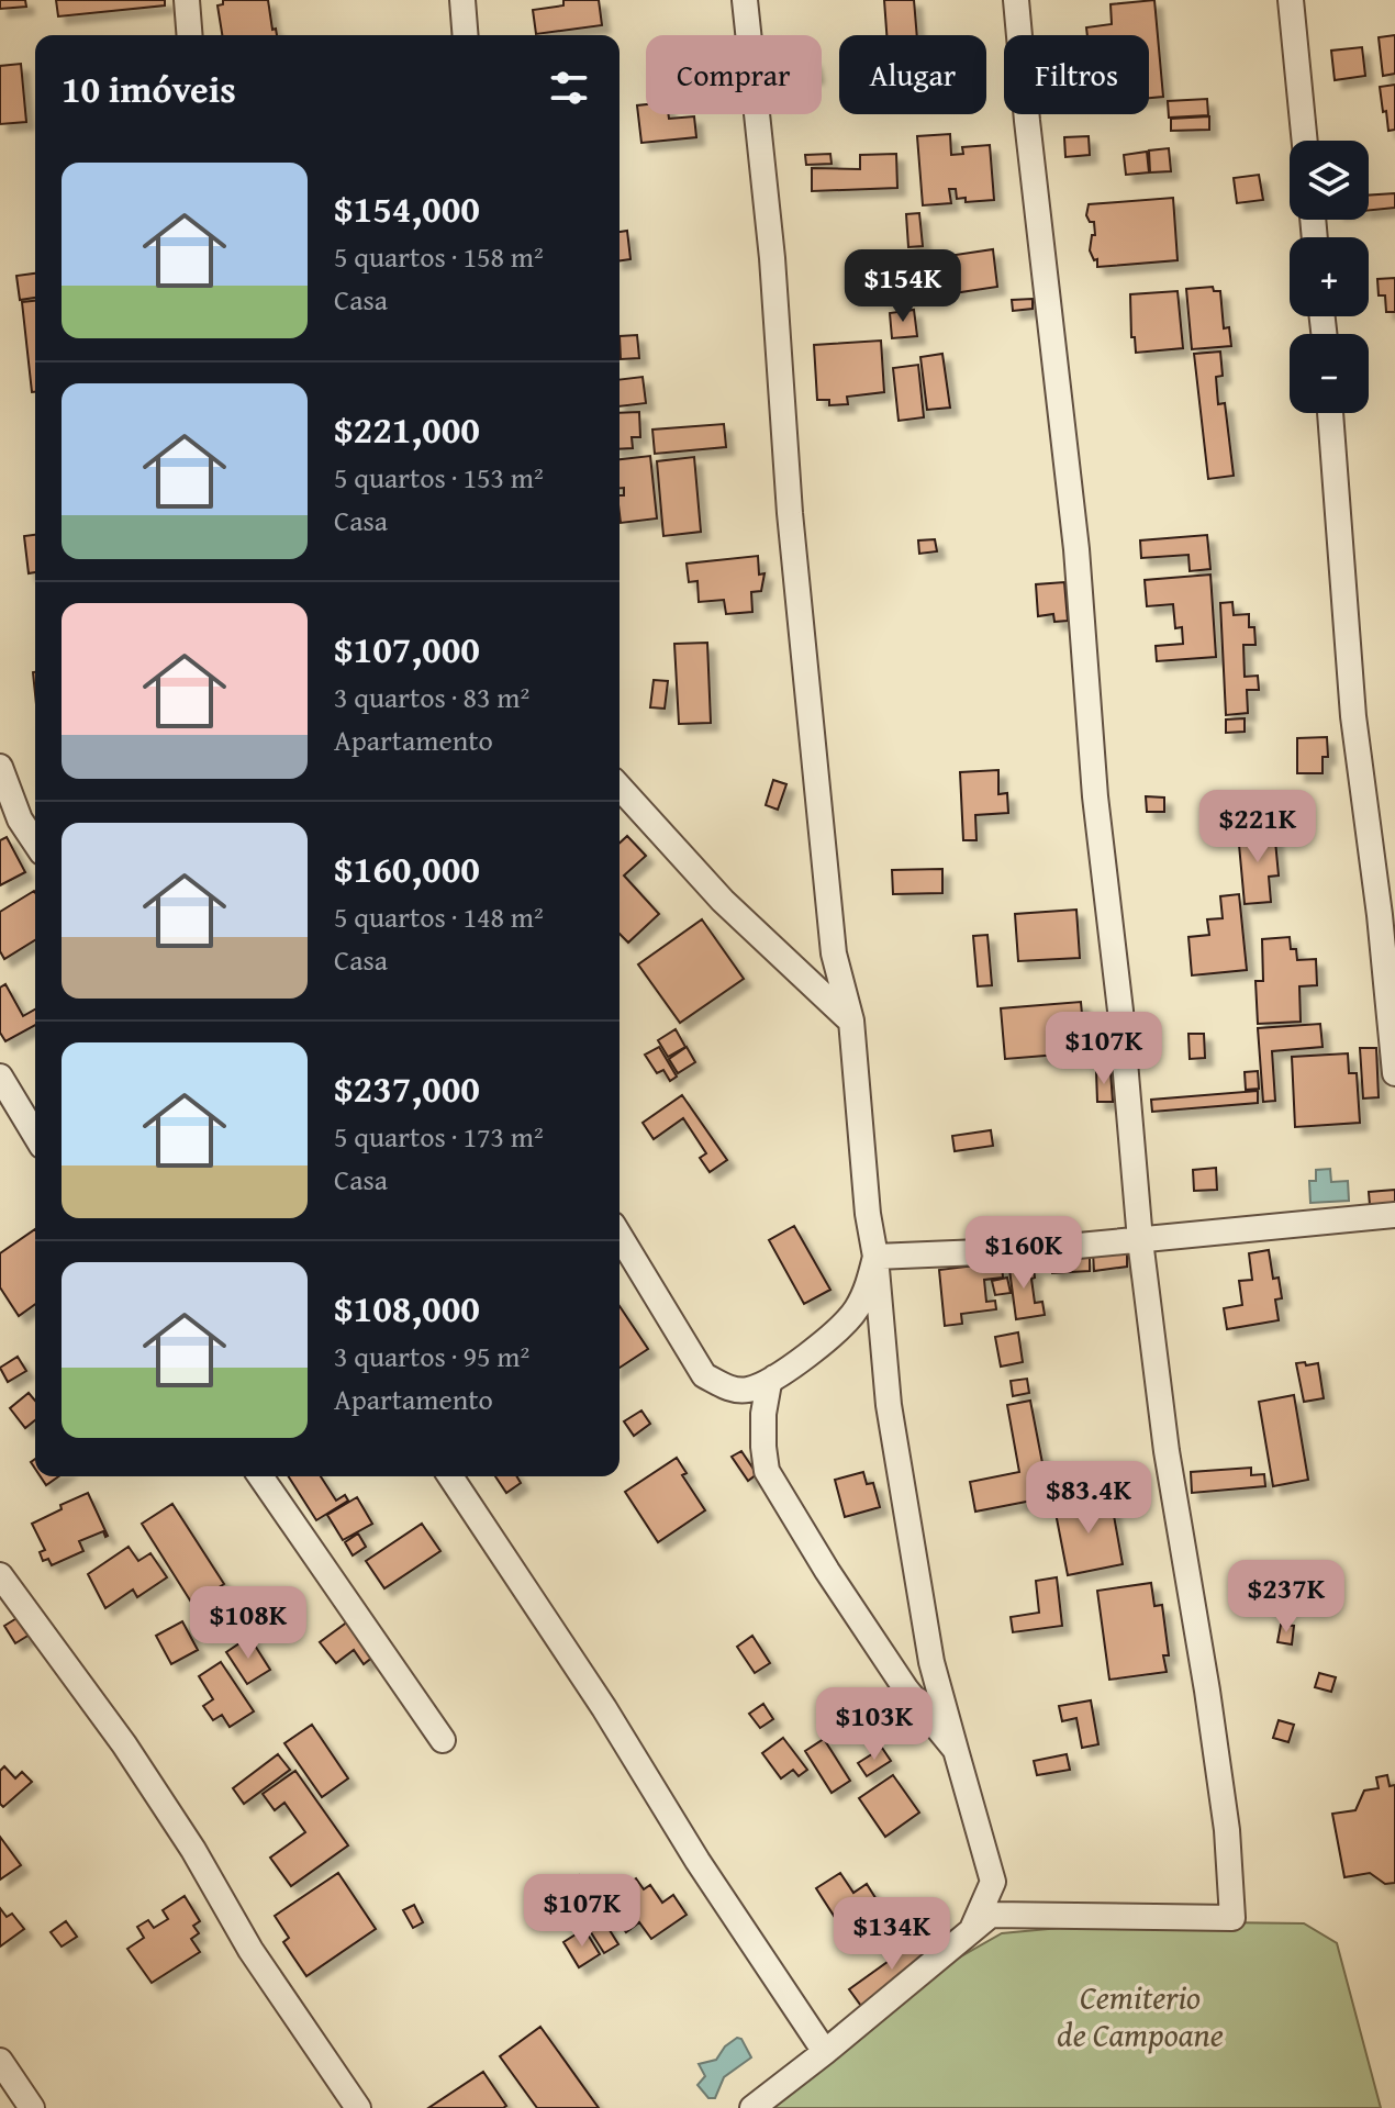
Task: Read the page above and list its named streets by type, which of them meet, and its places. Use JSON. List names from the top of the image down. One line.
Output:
{"parks":["Cemiterio de Campoane"],"page":{"chip":["Comprar","Alugar","Filtros"],"heading":"10 imóveis","map_buttons":["+","−"],"list":[{"name":"$154,000","note":"5 quartos · 158 m² · Casa"},{"name":"$221,000","note":"5 quartos · 153 m² · Casa"},{"name":"$107,000","note":"3 quartos · 83 m² · Apartamento"},{"name":"$160,000","note":"5 quartos · 148 m² · Casa"},{"name":"$237,000","note":"5 quartos · 173 m² · Casa"},{"name":"$108,000","note":"3 quartos · 95 m² · Apartamento"}],"price":["$154K","$221K","$107K","$160K","$83.4K","$237K","$108K","$103K","$107K","$134K"]}}
